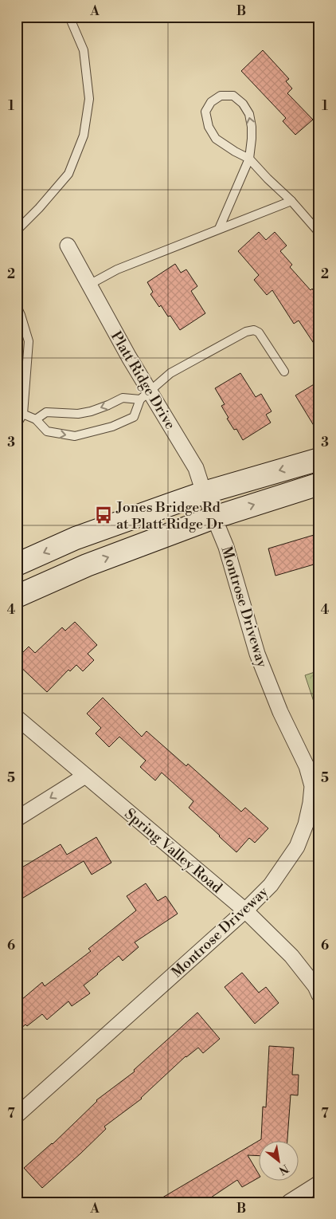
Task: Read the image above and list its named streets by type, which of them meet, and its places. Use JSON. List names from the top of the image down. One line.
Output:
{"streets":{"street":["Platt Ridge Drive","Montrose Driveway","Spring Valley Road"]},"crossings":[["Platt Ridge Drive","Montrose Driveway"],["Montrose Driveway","Spring Valley Road"]],"places":{"bus stop":["Jones Bridge Rd at Platt Ridge Dr"]},"north":"bottom right","grid":{"columns":["A","B"],"rows":["1","2","3","4","5","6","7"]}}
